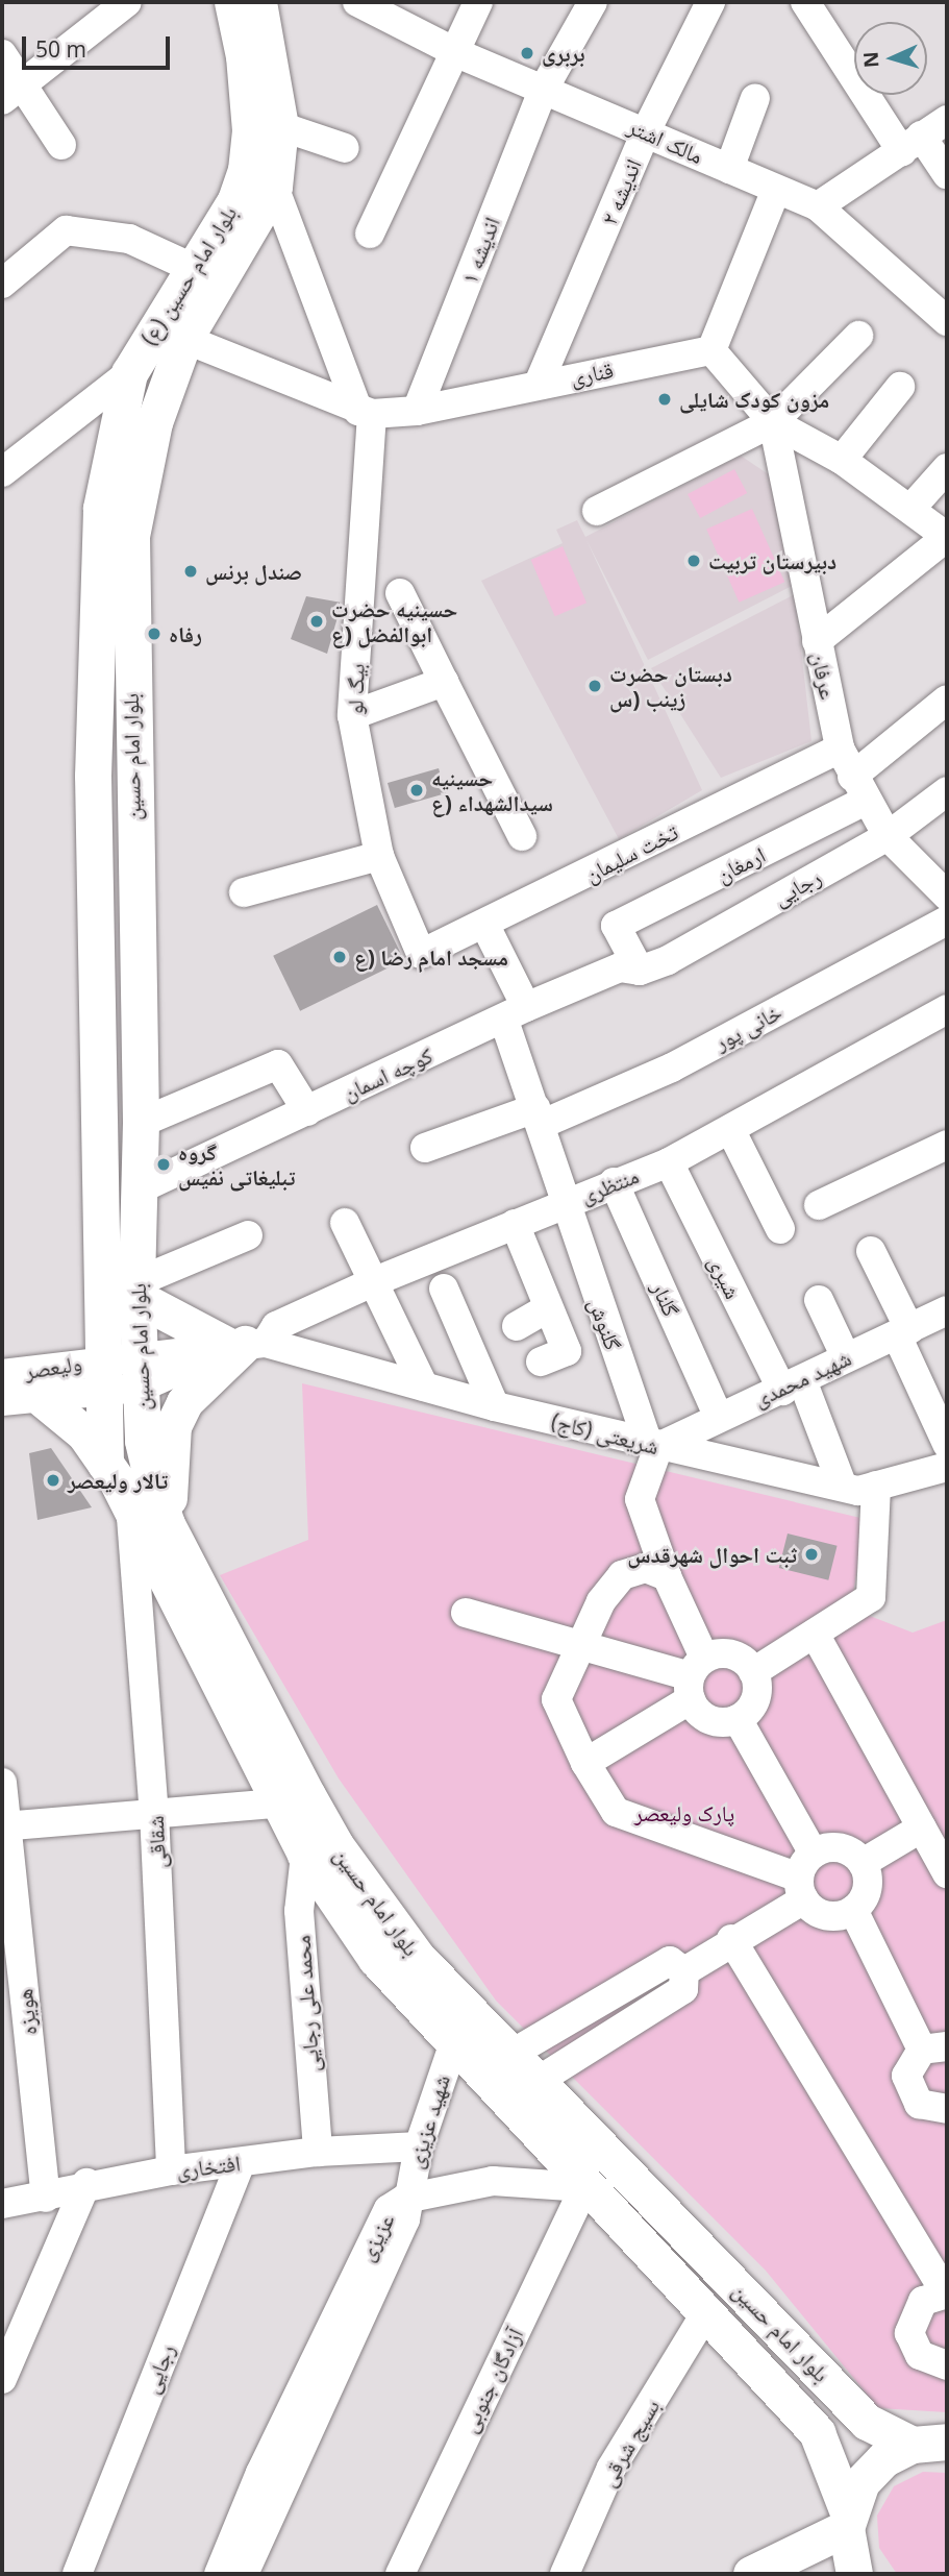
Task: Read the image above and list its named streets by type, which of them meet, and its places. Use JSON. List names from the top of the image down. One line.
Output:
{"streets":{"main road":["بلوار امام حسین (ع)","بلوار امام حسین"],"street":["مالک اشتر","اندیشه ۲","اندیشه ۱","قناری","عرفان","بیگ لو","تخت سلیمان","ارمغان","رجایی","خانی پور","کوچه اسمان","منتظری","شیری","گلنار","گلنوش","ولیعصر","شهید محمدی","شریعتی (کاج)","شقاقی","محمد علی رجایی","هویزه","شهید عزیزی","افتخاری","عزیزی","آزادگان جنوبی","بسیج شرقی"]},"crossings":[["مالک اشتر","اندیشه ۲"],["مالک اشتر","اندیشه ۱"],["اندیشه ۲","قناری"],["اندیشه ۱","قناری"],["بلوار امام حسین (ع)","بلوار امام حسین"],["قناری","بیگ لو"],["قناری","بلوار امام حسین"],["عرفان","تخت سلیمان"],["عرفان","ارمغان"],["عرفان","رجایی"],["بیگ لو","تخت سلیمان"],["بلوار امام حسین","کوچه اسمان"],["بلوار امام حسین","ولیعصر"],["بلوار امام حسین","شقاقی"],["بلوار امام حسین","محمد علی رجایی"],["بلوار امام حسین","شهید عزیزی"],["بلوار امام حسین","آزادگان جنوبی"],["بلوار امام حسین","بسیج شرقی"],["ارمغان","رجایی"],["ارمغان","کوچه اسمان"],["رجایی","کوچه اسمان"],["رجایی","افتخاری"],["خانی پور","گلنوش"],["کوچه اسمان","گلنوش"],["منتظری","شیری"],["منتظری","گلنار"],["منتظری","گلنوش"],["منتظری","ولیعصر"],["منتظری","شریعتی (کاج)"],["شیری","شهید محمدی"],["شیری","شریعتی (کاج)"],["گلنار","شهید محمدی"],["گلنوش","شهید محمدی"],["گلنوش","شریعتی (کاج)"],["ولیعصر","شریعتی (کاج)"],["شهید محمدی","شریعتی (کاج)"],["شقاقی","افتخاری"],["محمد علی رجایی","افتخاری"],["هویزه","افتخاری"],["شهید عزیزی","افتخاری"],["شهید عزیزی","عزیزی"]],"parks":["پارک ولیعصر"],"places":["بربری","مزون کودک شایلی","دبیرستان تربیت","صندل برنس","حسینیه حضرت ابوالفضل (ع","رفاه","دبستان حضرت زینب (س","حسینیه سیدالشهداء (ع","مسجد امام رضا (ع","گروه تبلیغاتی نفیس","تالار ولیعصر","ثبت احوال شهرقدس"],"scale_bar":"50 m","north":"left"}
